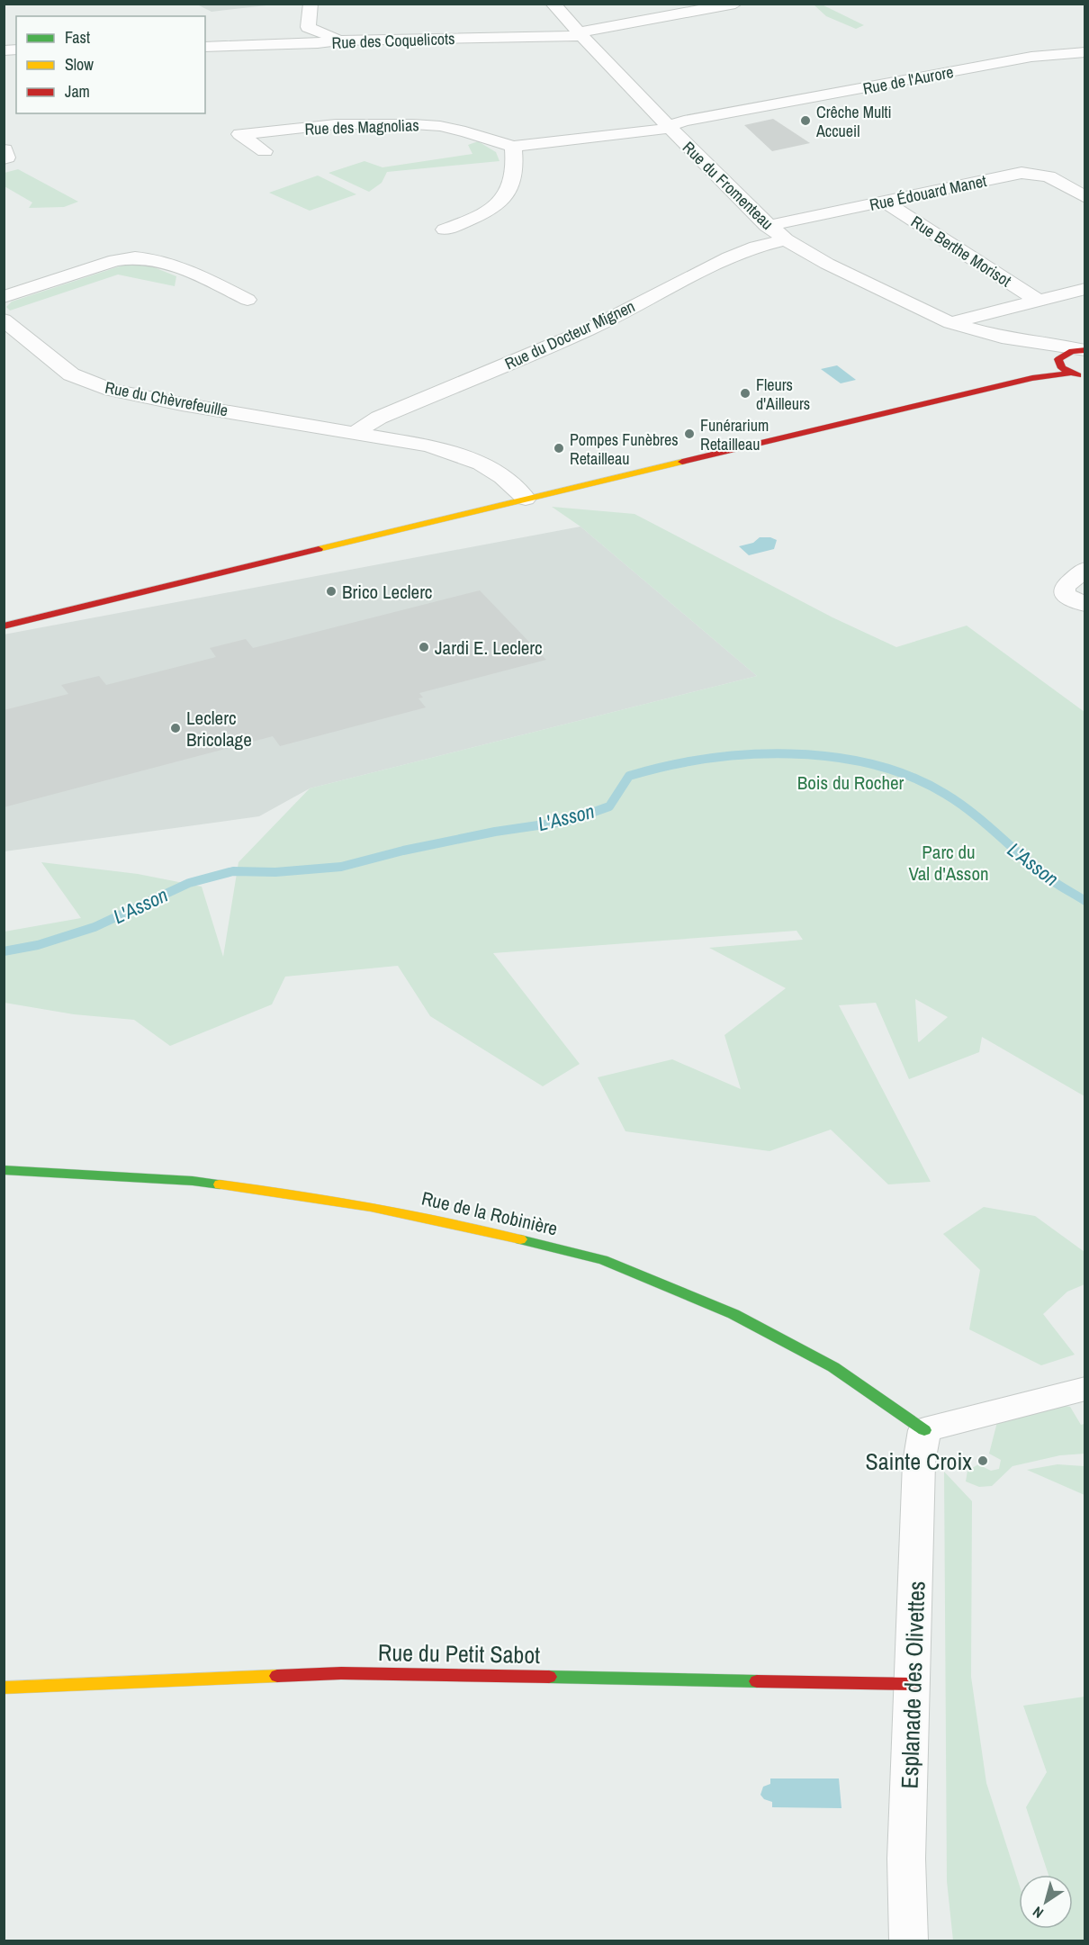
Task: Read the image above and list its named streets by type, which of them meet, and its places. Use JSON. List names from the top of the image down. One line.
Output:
{"streets":{"main road":["Rue de la Robinière","Rue du Petit Sabot"],"street":["Rue des Coquelicots","Rue de l'Aurore","Rue des Magnolias","Rue du Fromenteau","Rue Édouard Manet","Rue Berthe Morisot","Rue du Docteur Mignen","Rue du Chèvrefeuille","Esplanade des Olivettes"]},"crossings":[["Rue des Coquelicots","Rue du Fromenteau"],["Rue de l'Aurore","Rue des Magnolias"],["Rue de l'Aurore","Rue du Fromenteau"],["Rue des Magnolias","Rue du Fromenteau"],["Rue du Fromenteau","Rue Édouard Manet"],["Rue du Fromenteau","Rue du Docteur Mignen"],["Rue Édouard Manet","Rue Berthe Morisot"],["Rue du Docteur Mignen","Rue du Chèvrefeuille"],["Rue de la Robinière","Esplanade des Olivettes"],["Rue du Petit Sabot","Esplanade des Olivettes"]],"water":["L'Asson"],"parks":["Bois du Rocher","Parc du Val d'Asson"],"places":["Crêche Multi Accueil","Fleurs d'Ailleurs","Funérarium Retailleau","Pompes Funèbres Retailleau","Brico Leclerc","Jardi E. Leclerc","Leclerc Bricolage","Sainte Croix"],"legend":["Fast","Slow","Jam"],"north":"bottom left"}
